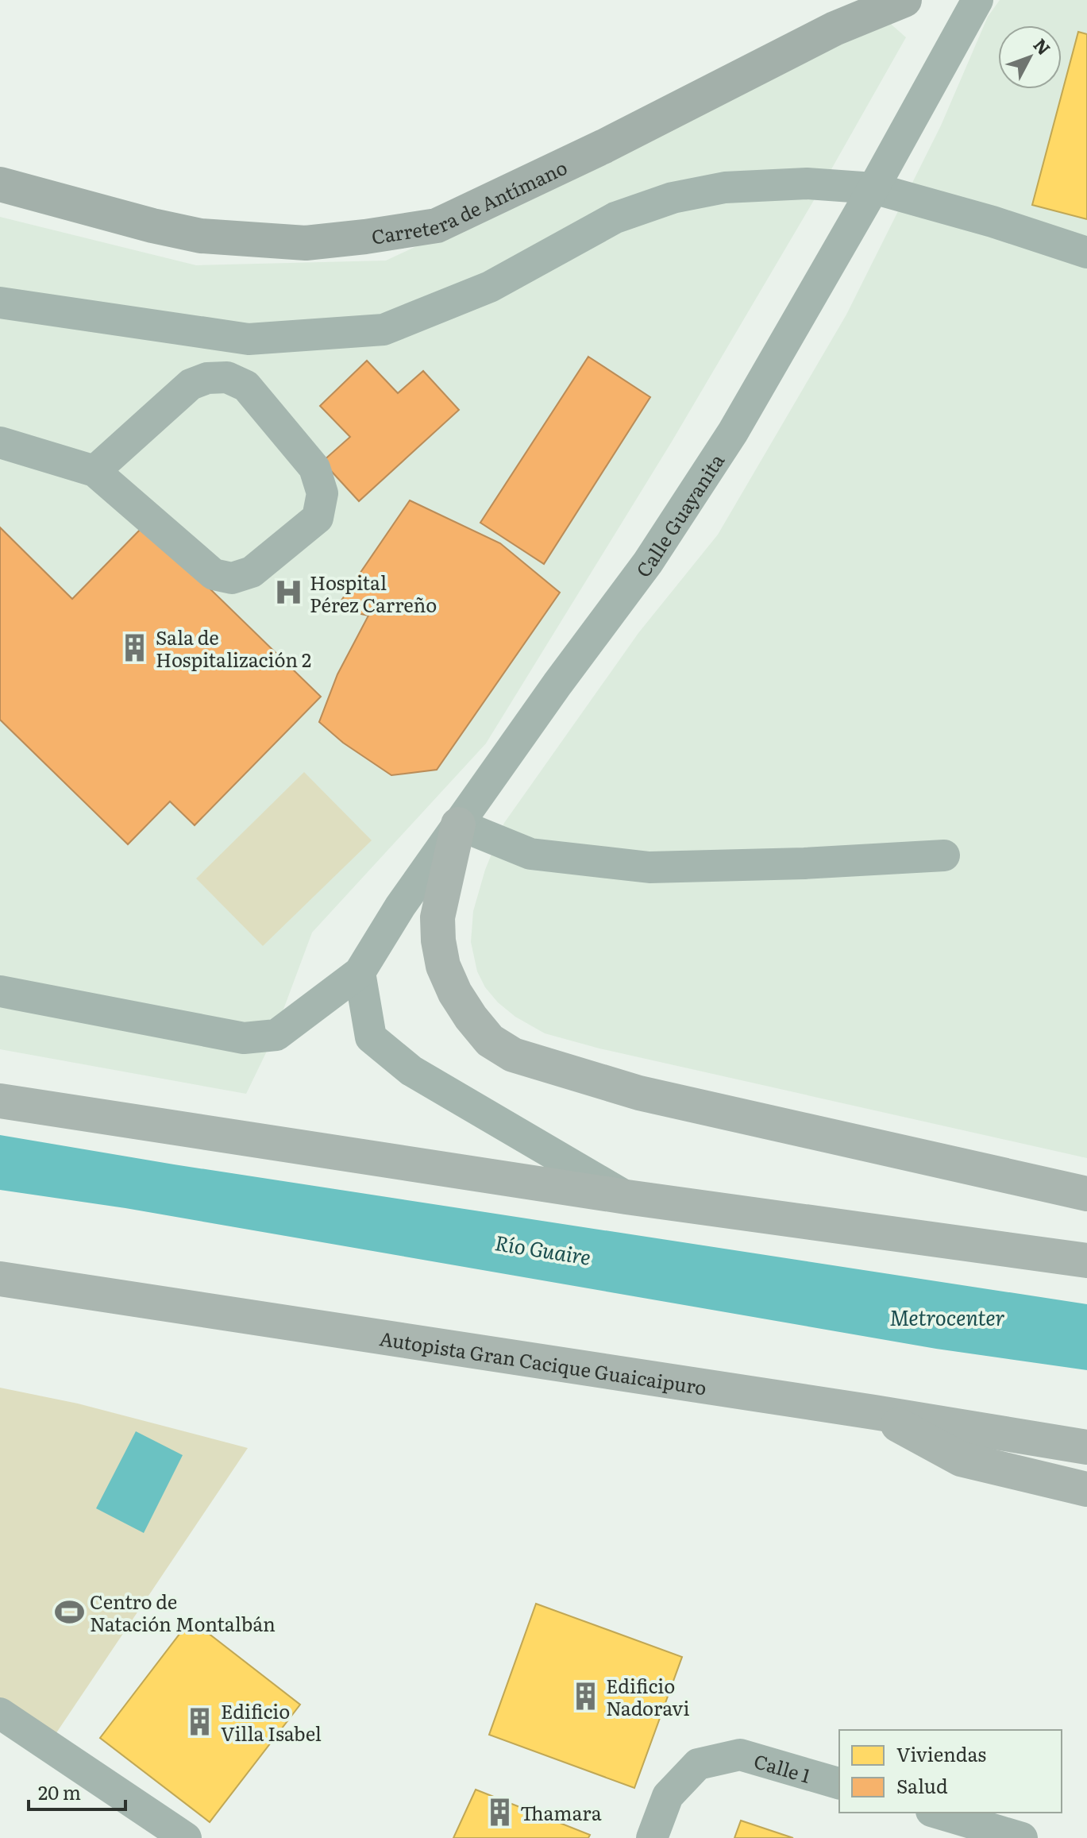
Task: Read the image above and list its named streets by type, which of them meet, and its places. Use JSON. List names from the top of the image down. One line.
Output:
{"streets":{"highway":["Autopista Gran Cacique Guaicaipuro"],"main road":["Carretera de Antímano"],"street":["Calle Guayanita","Calle 1"]},"water":["Río Guaire","Metrocenter"],"places":{"hospital":["Hospital Pérez Carreño"],"building":["Sala de Hospitalización 2","Edificio Nadoravi","Edificio Villa Isabel","Thamara"],"sports":["Centro de Natación Montalbán"]},"legend":["Viviendas","Salud"],"scale_bar":"20 m","north":"top right"}
